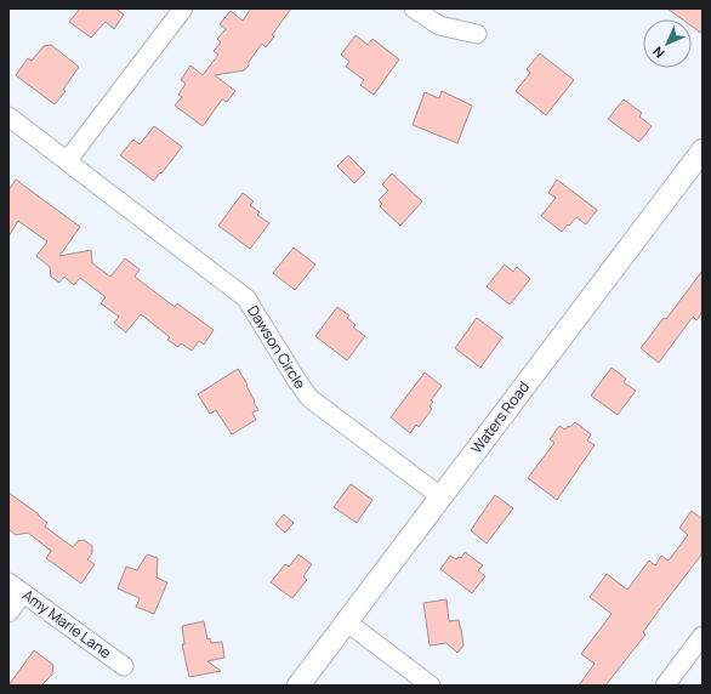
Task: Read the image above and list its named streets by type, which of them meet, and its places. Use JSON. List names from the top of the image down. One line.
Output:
{"streets":{"street":["Dawson Circle","Waters Road","Amy Marie Lane"]},"crossings":[["Dawson Circle","Waters Road"]],"north":"bottom left"}
